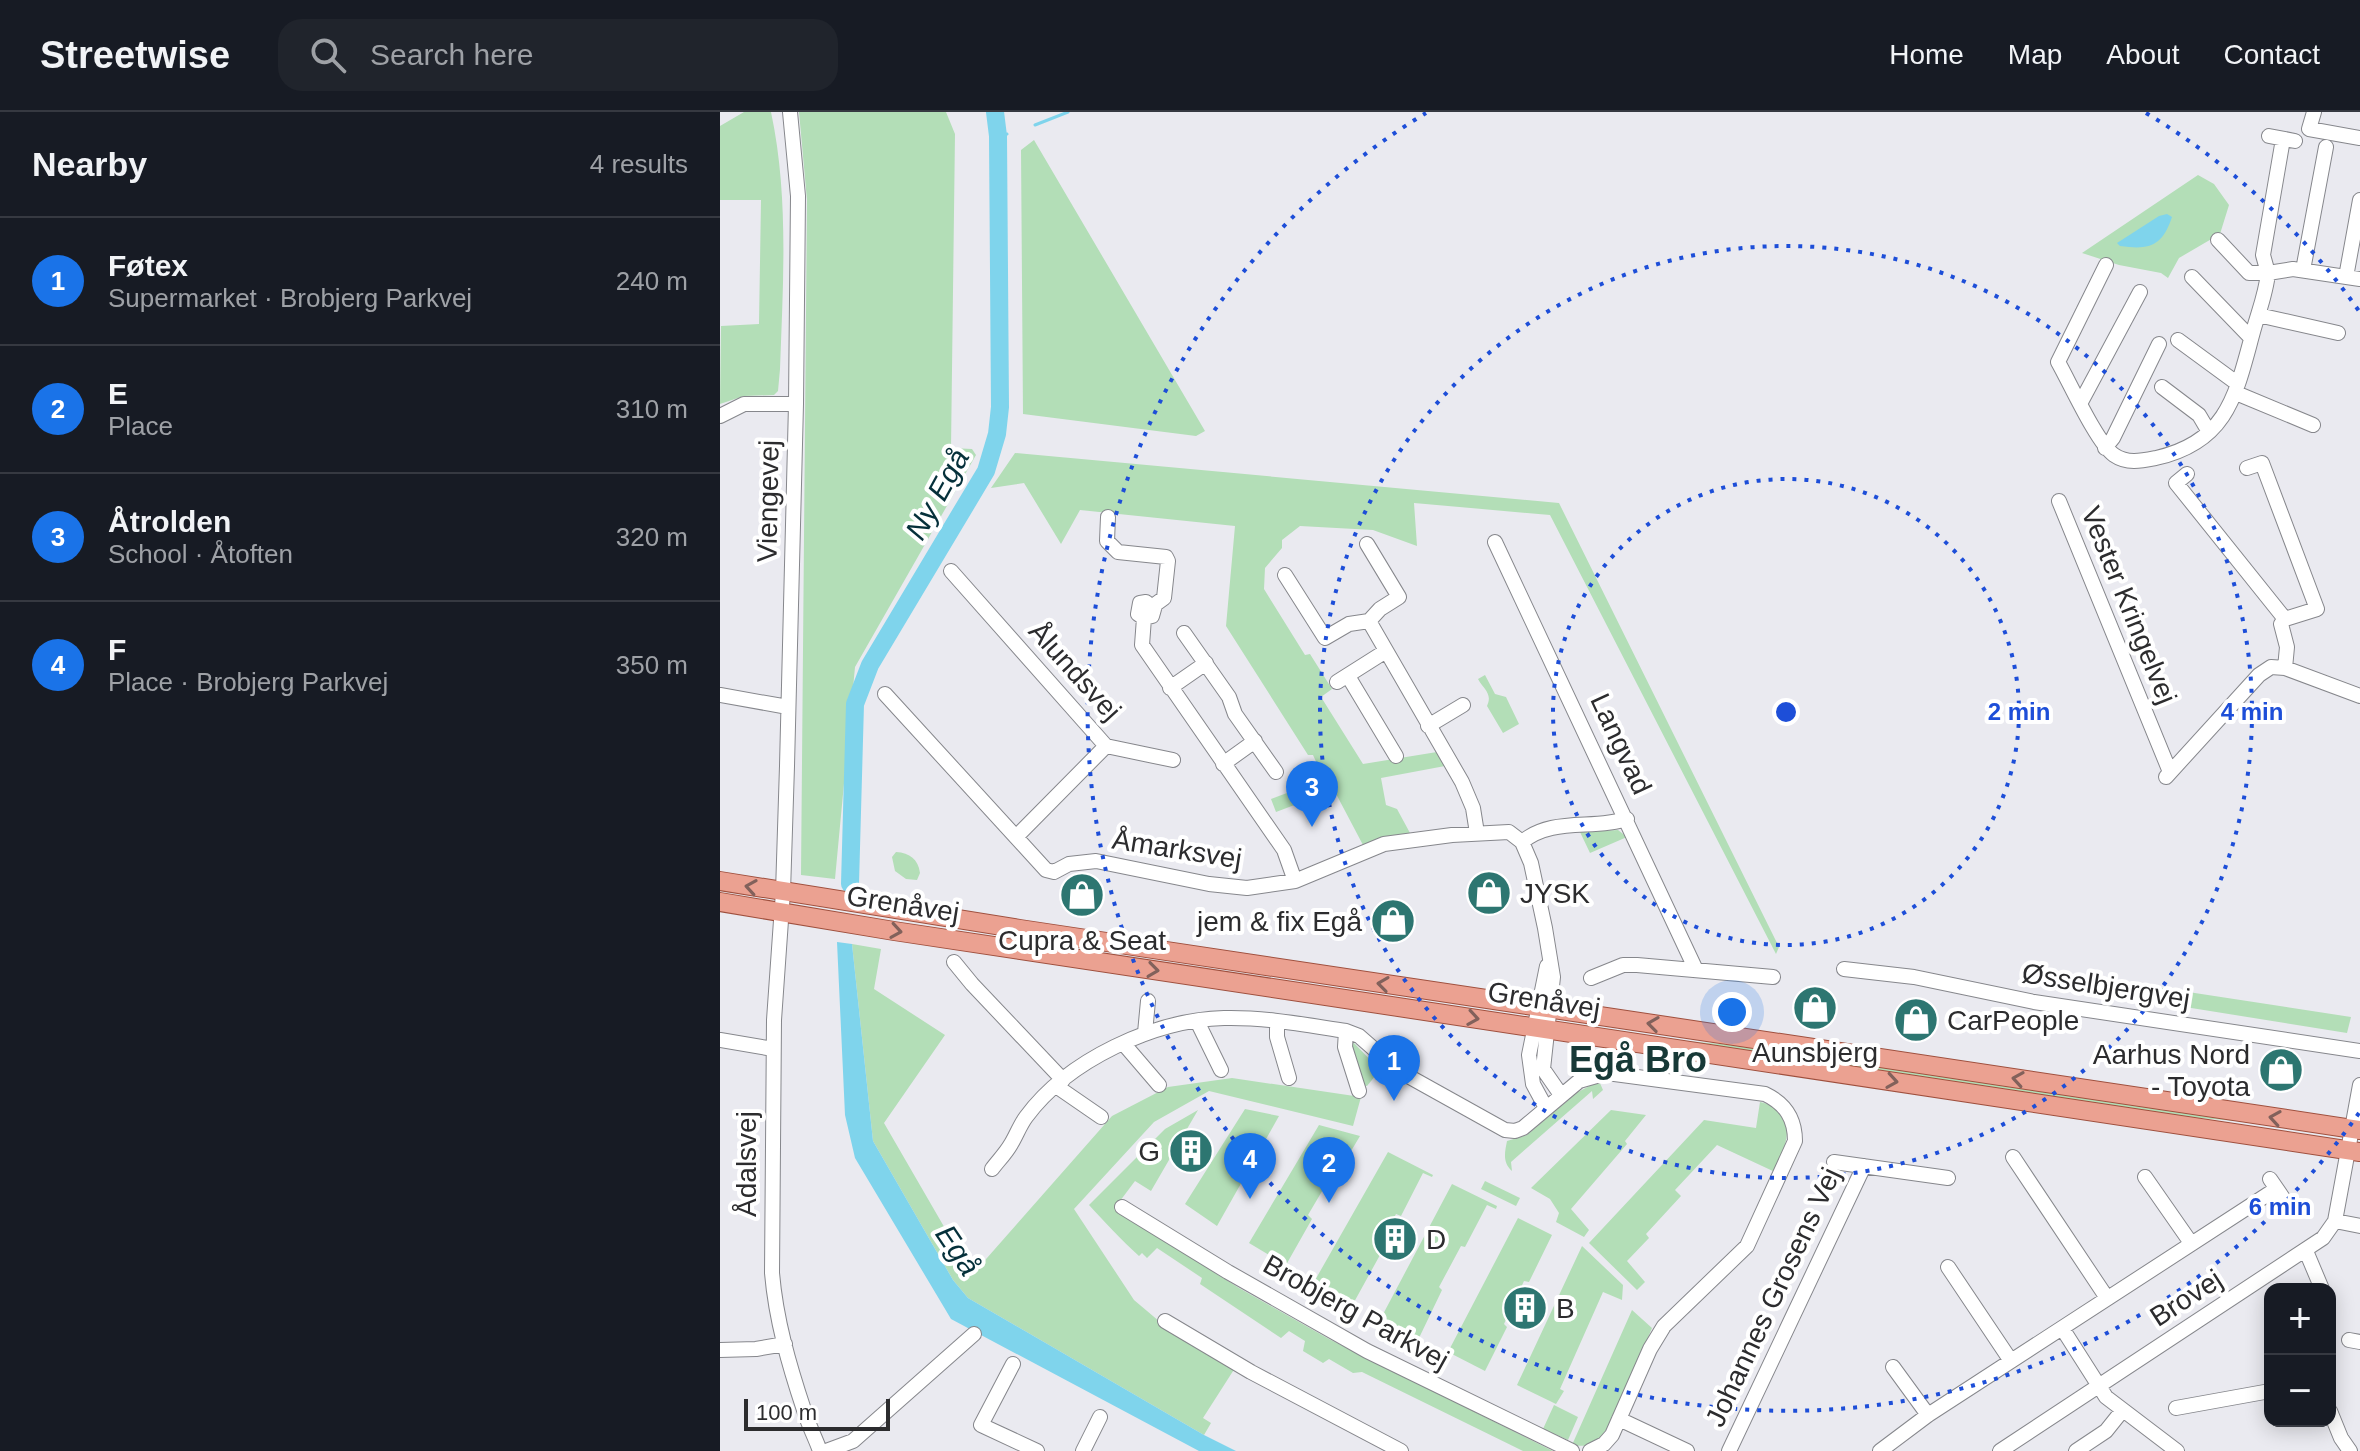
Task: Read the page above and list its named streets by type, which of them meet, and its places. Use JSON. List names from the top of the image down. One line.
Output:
{"streets":{"main road":["Grenåvej"],"street":["Viengevej","Vester Kringelvej","Ålundsvej","Langvad","Åmarksvej","Øsselbjergvej","Ådalsvej","Johannes Grosens Vej","Brovej","Brobjerg Parkvej"]},"crossings":[["Viengevej","Grenåvej"],["Viengevej","Ådalsvej"],["Ålundsvej","Åmarksvej"],["Grenåvej","Ådalsvej"]],"districts":["Egå Bro"],"water":["Ny Egå","Egå"],"places":{"shop":["JYSK","Cupra & Seat","jem & fix Egå","Aunsbjerg","CarPeople","Aarhus Nord - Toyota"],"building":["G","D","B"]},"scale_bar":"100 m","page":{"header":"Streetwise","search":"Search here","nav":["Home","Map","About","Contact"],"heading":["Nearby","4 results"],"list":[{"mark":"1","name":"Føtex","note":"Supermarket · Brobjerg Parkvej","value":"240 m"},{"mark":"2","name":"E","note":"Place","value":"310 m"},{"mark":"3","name":"Åtrolden","note":"School · Åtoften","value":"320 m"},{"mark":"4","name":"F","note":"Place · Brobjerg Parkvej","value":"350 m"}],"pins":["3","1","4","2"],"map_buttons":["+","−"],"scale":"100 m"},"rings":["2 min","4 min","6 min"]}
